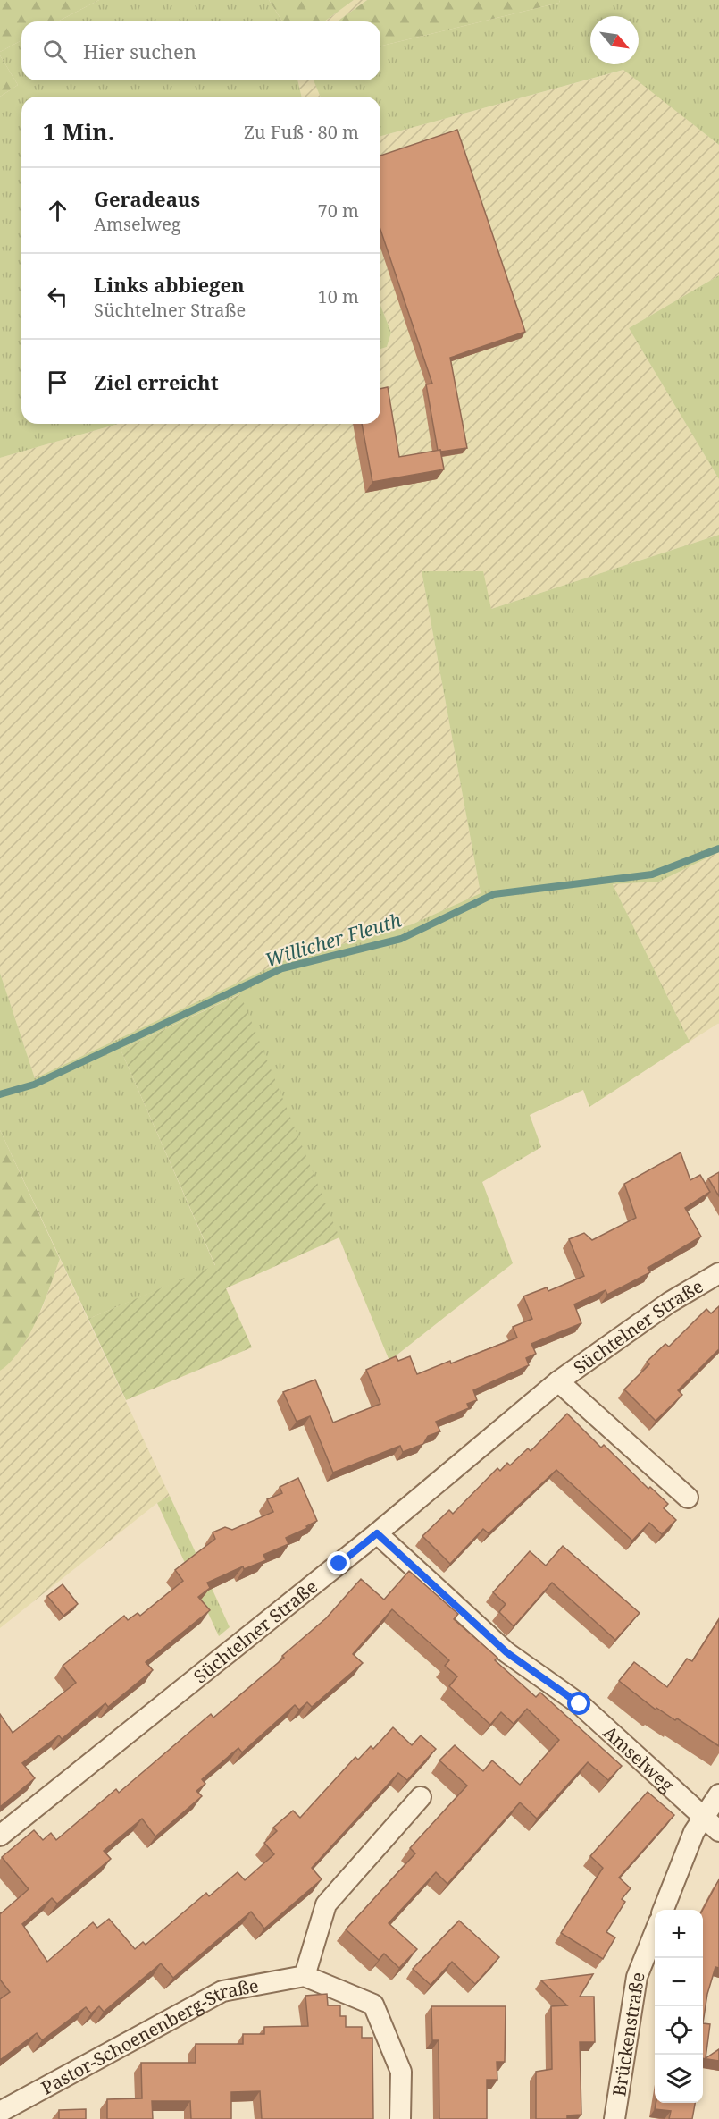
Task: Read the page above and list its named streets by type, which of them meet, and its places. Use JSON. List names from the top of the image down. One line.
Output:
{"streets":{"street":["Süchtelner Straße","Amselweg","Brückenstraße","Pastor-Schoenenberg-Straße"]},"crossings":[["Süchtelner Straße","Amselweg"]],"water":["Willicher Fleuth"],"north":"bottom right","page":{"search":"Hier suchen","heading":["1 Min.","Zu Fuß · 80 m"],"list":[["Geradeaus","Amselweg","70 m"],["Links abbiegen","Süchtelner Straße","10 m"],"Ziel erreicht"],"map_buttons":["+","−"]}}
